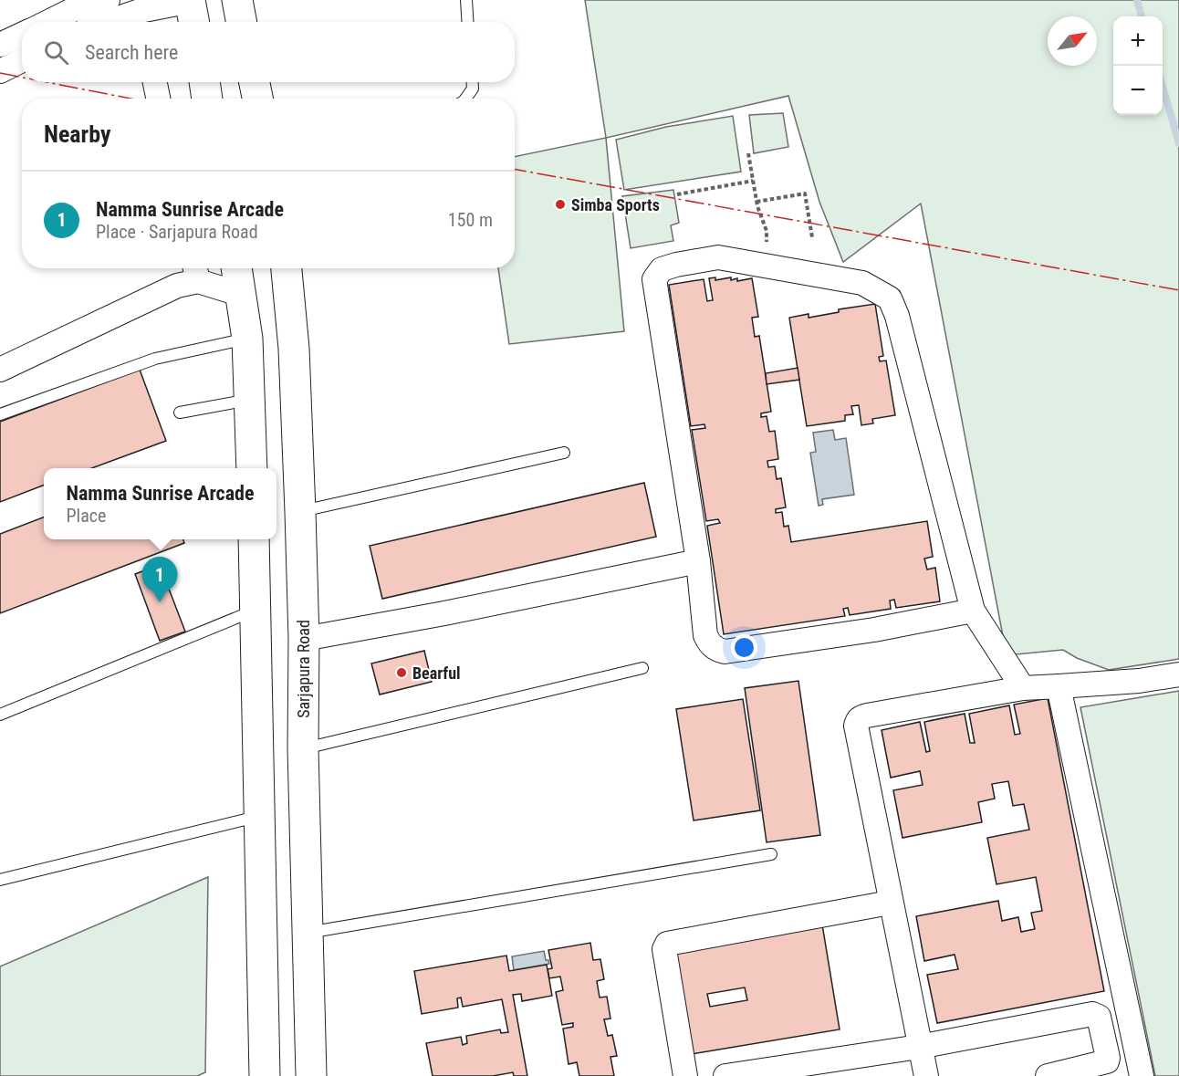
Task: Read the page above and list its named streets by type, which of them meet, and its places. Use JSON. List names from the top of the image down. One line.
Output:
{"streets":{"main road":["Sarjapura Road"]},"places":["Simba Sports","Bearful"],"north":"top right","page":{"map_buttons":["+","−"],"search":"Search here","heading":"Nearby","list":[{"mark":"1","name":"Namma Sunrise Arcade","note":"Place · Sarjapura Road","value":"150 m"}],"popup":["Namma Sunrise Arcade","Place"],"pins":"1"}}
